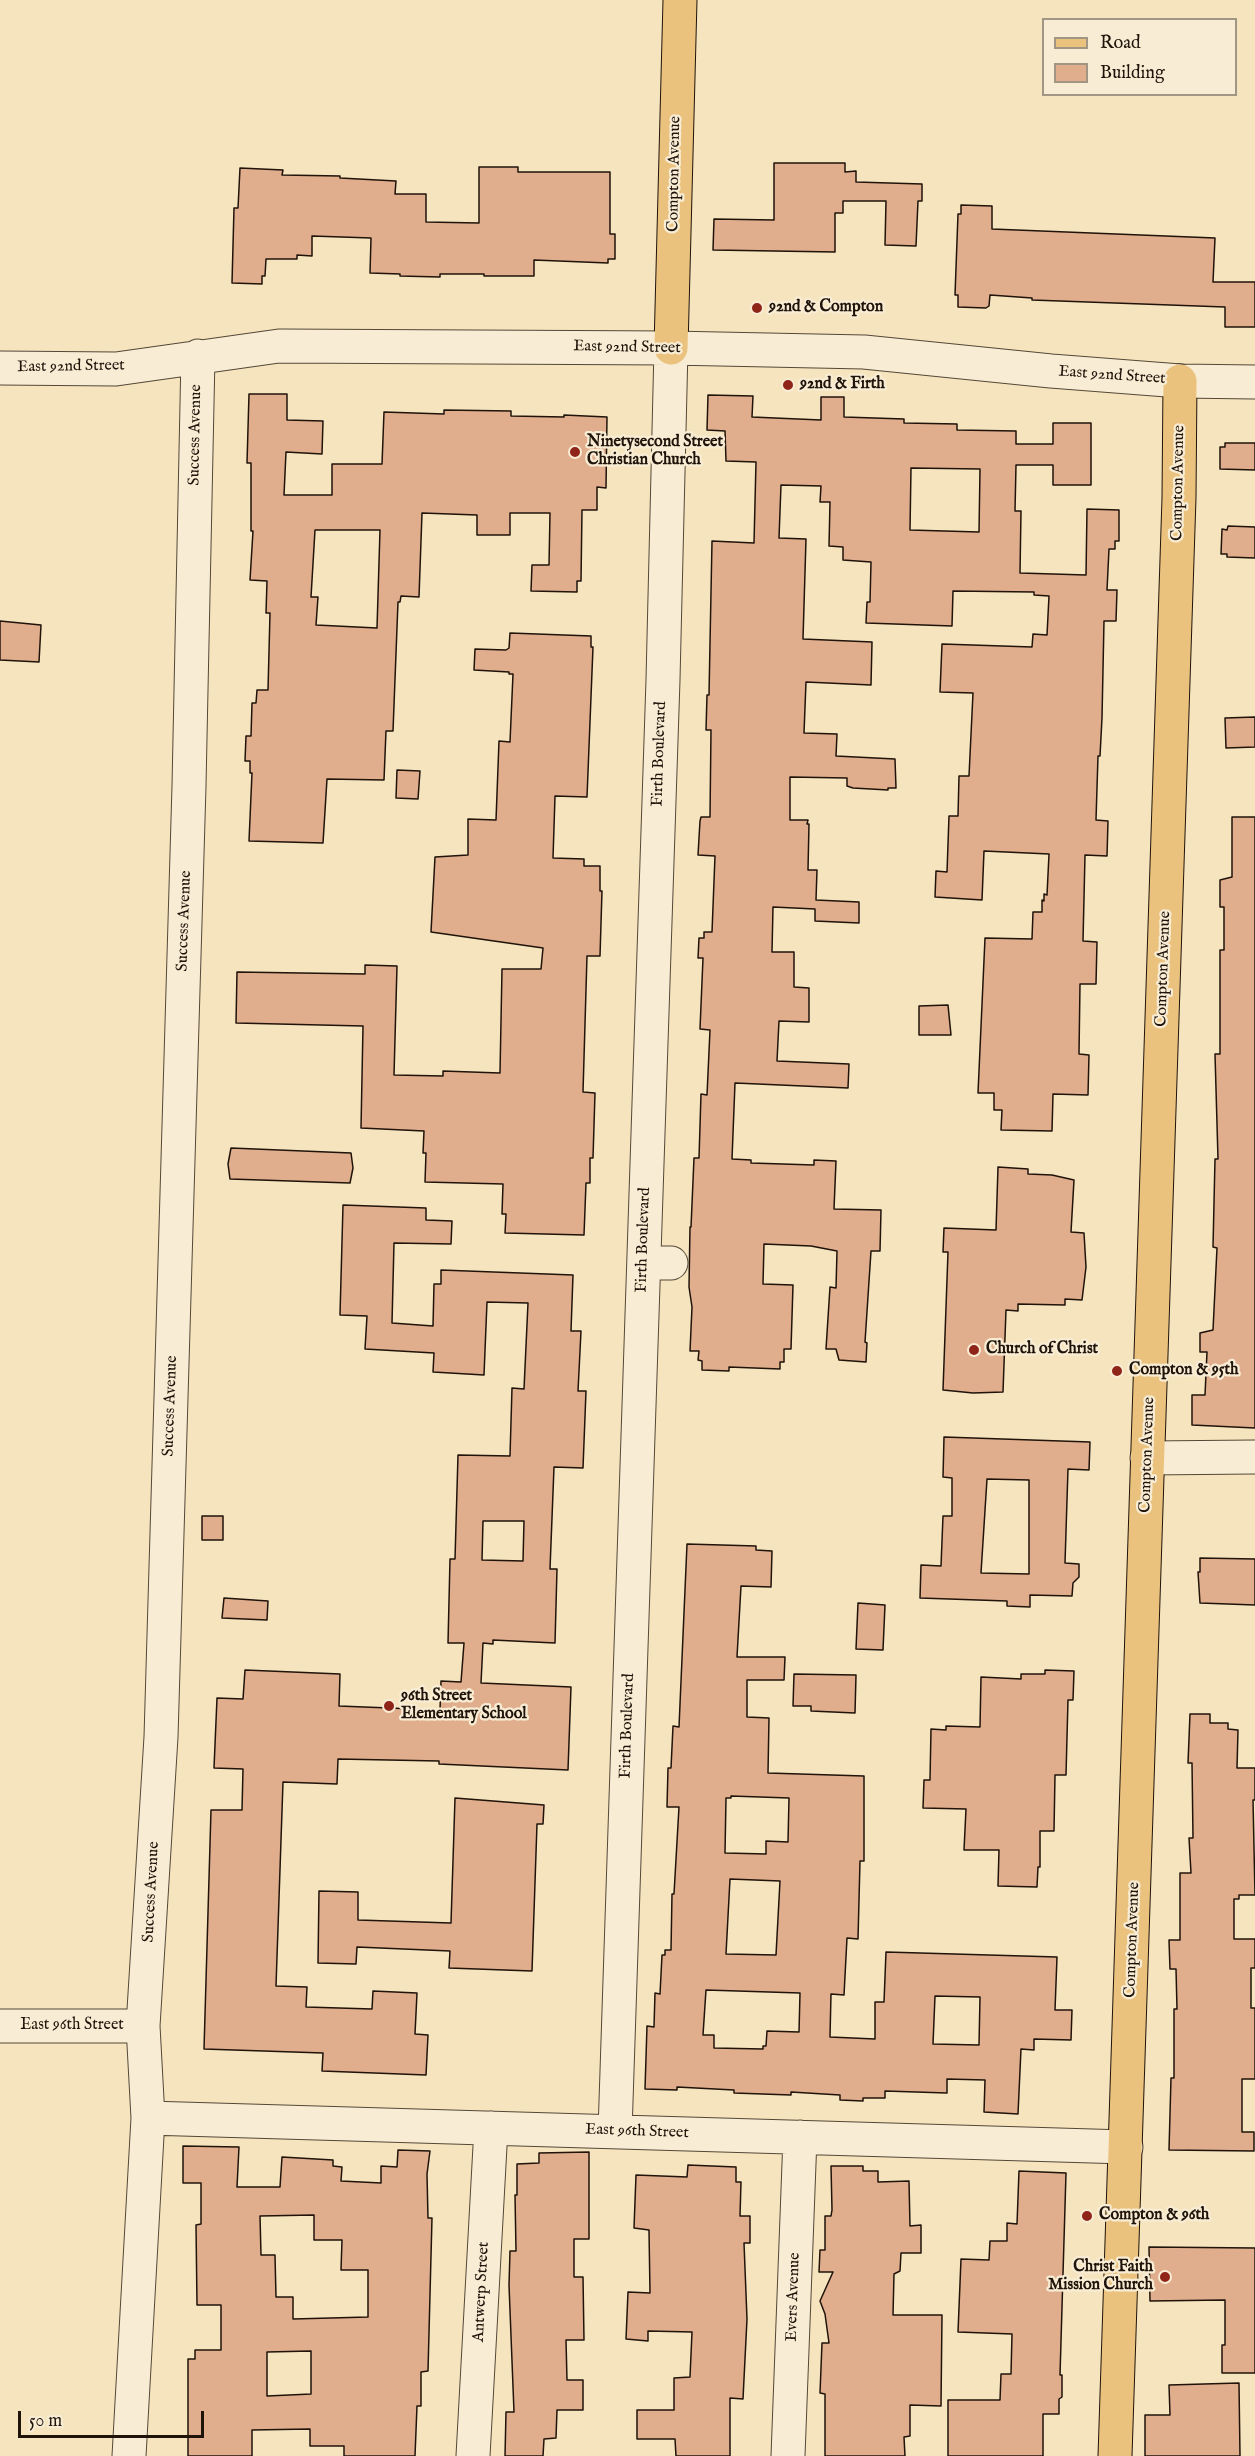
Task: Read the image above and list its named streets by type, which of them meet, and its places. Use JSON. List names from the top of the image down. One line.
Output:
{"streets":{"main road":["Compton Avenue"],"street":["East 92nd Street","Success Avenue","Firth Boulevard","East 96th Street","Antwerp Street","Evers Avenue"]},"crossings":[["Compton Avenue","East 92nd Street"],["Compton Avenue","Firth Boulevard"],["Compton Avenue","East 96th Street"],["East 92nd Street","Success Avenue"],["East 92nd Street","Firth Boulevard"],["Success Avenue","East 96th Street"],["Firth Boulevard","East 96th Street"],["East 96th Street","Antwerp Street"],["East 96th Street","Evers Avenue"]],"places":["92nd & Compton","92nd & Firth","Ninetysecond Street Christian Church","Church of Christ","Compton & 95th","96th Street Elementary School","Compton & 96th","Christ Faith Mission Church"],"legend":["Road","Building"],"scale_bar":"50 m"}
